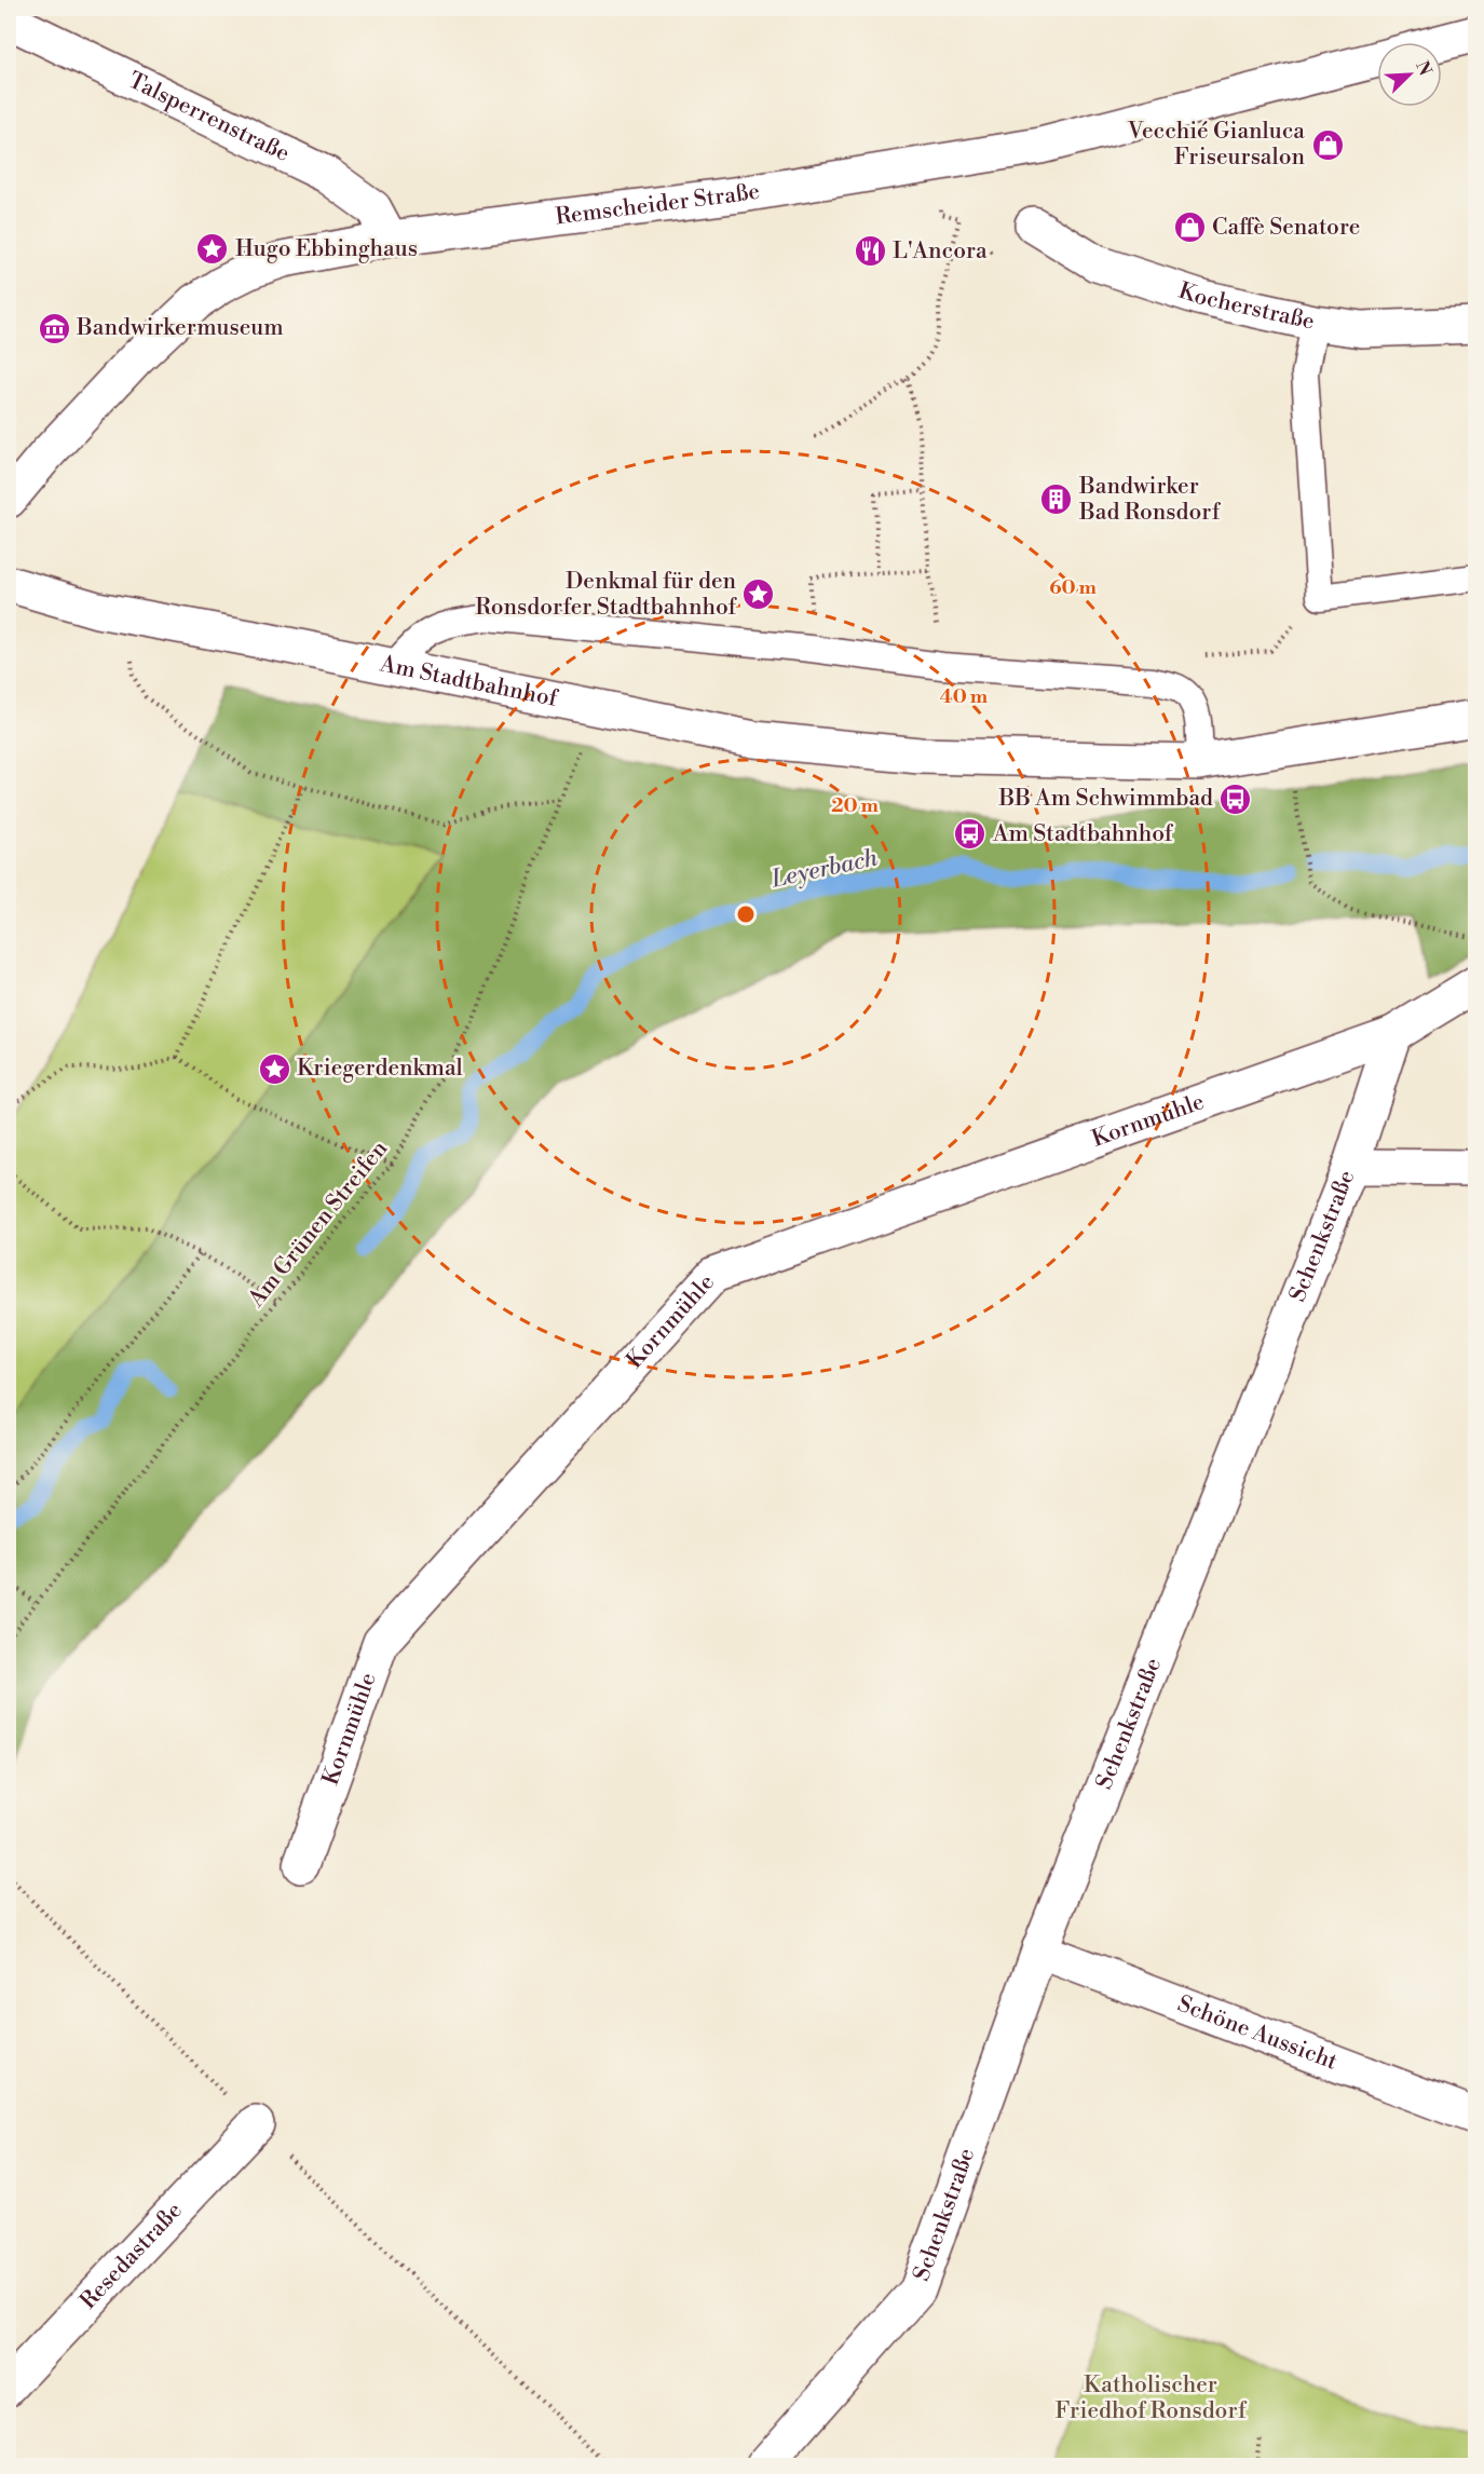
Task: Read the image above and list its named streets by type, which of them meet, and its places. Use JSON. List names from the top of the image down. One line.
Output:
{"streets":{"street":["Talsperrenstraße","Remscheider Straße","Kocherstraße","Am Stadtbahnhof","Kornmühle","Schenkstraße","Schöne Aussicht","Resedastraße"],"path":["Am Grünen Streifen"]},"crossings":[["Talsperrenstraße","Remscheider Straße"],["Am Stadtbahnhof","Am Grünen Streifen"],["Kornmühle","Schenkstraße"],["Schenkstraße","Schöne Aussicht"]],"water":["Leyerbach"],"parks":["Katholischer Friedhof Ronsdorf"],"places":{"shop":["Vecchié Gianluca Friseursalon","Caffè Senatore"],"place":["Hugo Ebbinghaus","Denkmal für den Ronsdorfer Stadtbahnhof","Kriegerdenkmal"],"restaurant":["L'Ancora"],"museum":["Bandwirkermuseum"],"building":["Bandwirker Bad Ronsdorf"],"bus stop":["BB Am Schwimmbad","Am Stadtbahnhof"]},"north":"top right","rings":["60 m","40 m","20 m"]}
